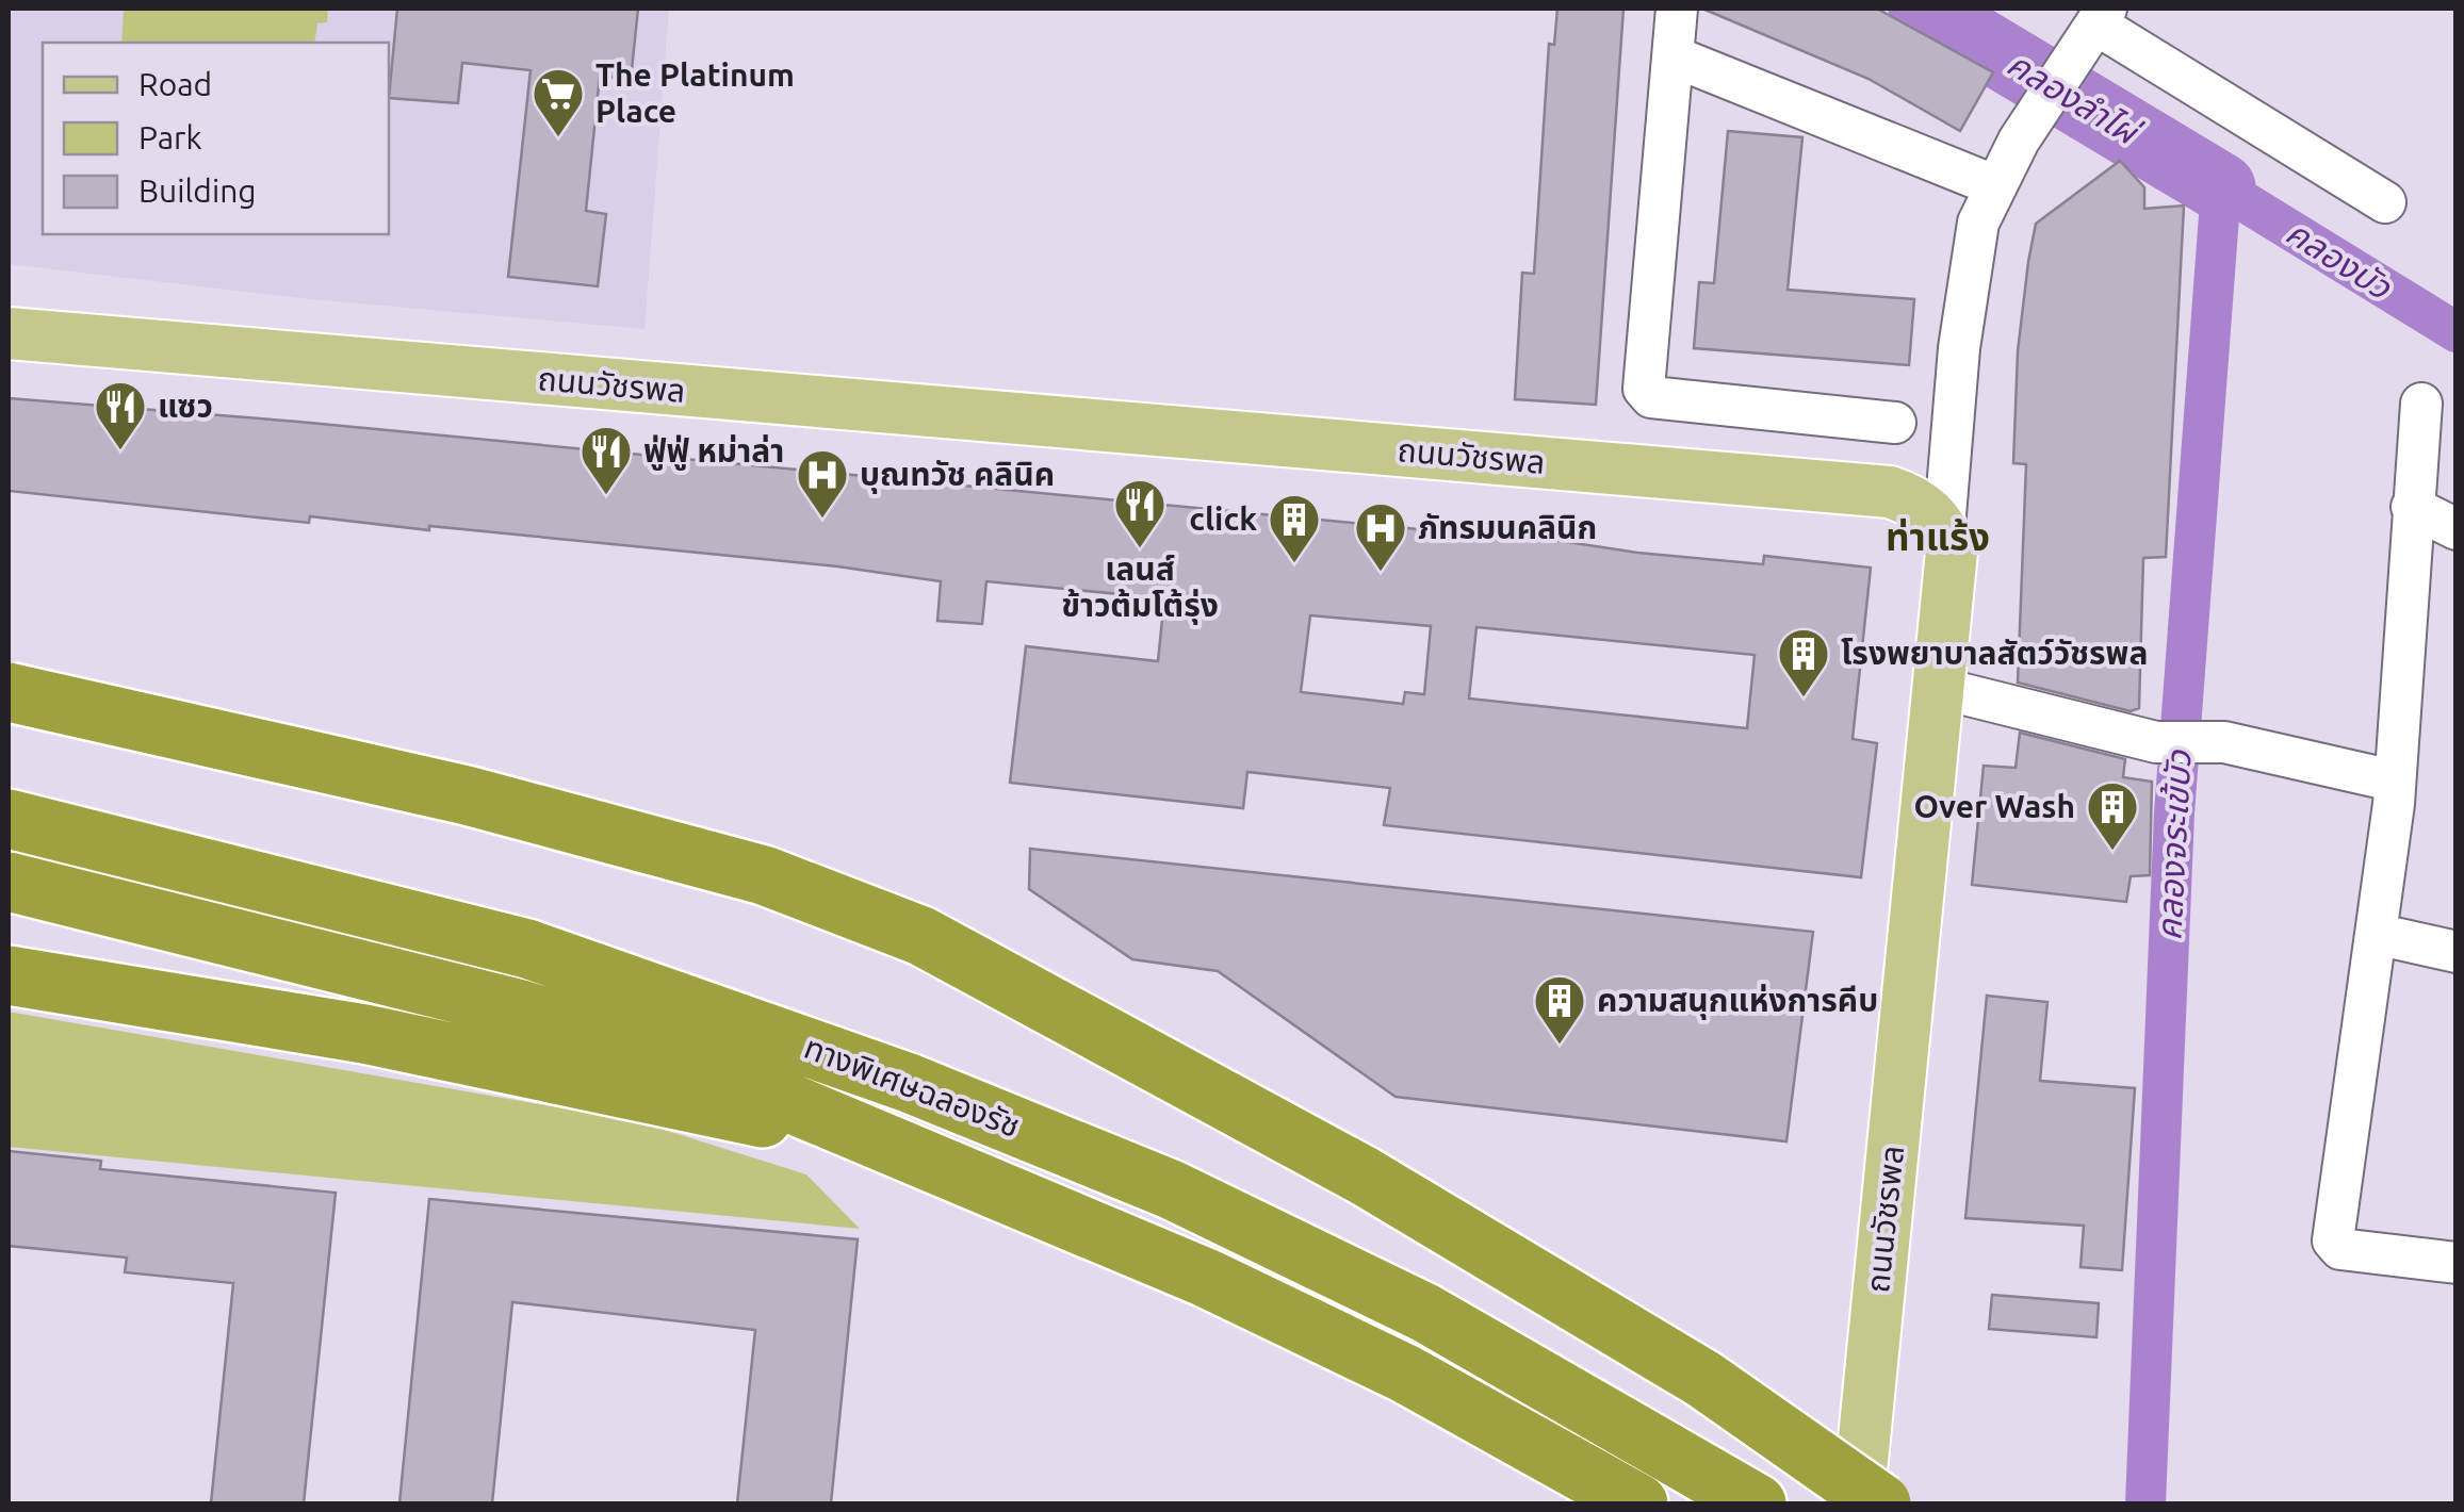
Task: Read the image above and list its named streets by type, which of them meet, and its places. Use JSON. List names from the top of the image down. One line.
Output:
{"streets":{"highway":["ทางพิเศษฉลองรัช"],"main road":["ถนนวัชรพล"]},"districts":["ท่าแร้ง"],"water":["คลองลำไผ่","คลองบัว","คลองจระเข้บัว"],"places":{"supermarket":["The Platinum Place"],"restaurant":["แซว","ฟู่ฟู่ หม่าล่า","เลนส์ ข้าวต้มโต้รุ่ง"],"hospital":["บุณทวัช คลินิค","ภัทรมนคลินิก"],"building":["click","โรงพยาบาลสัตว์วัชรพล","Over Wash","ความสนุกแห่งการคีบ"]},"legend":["Road","Park","Building"]}
